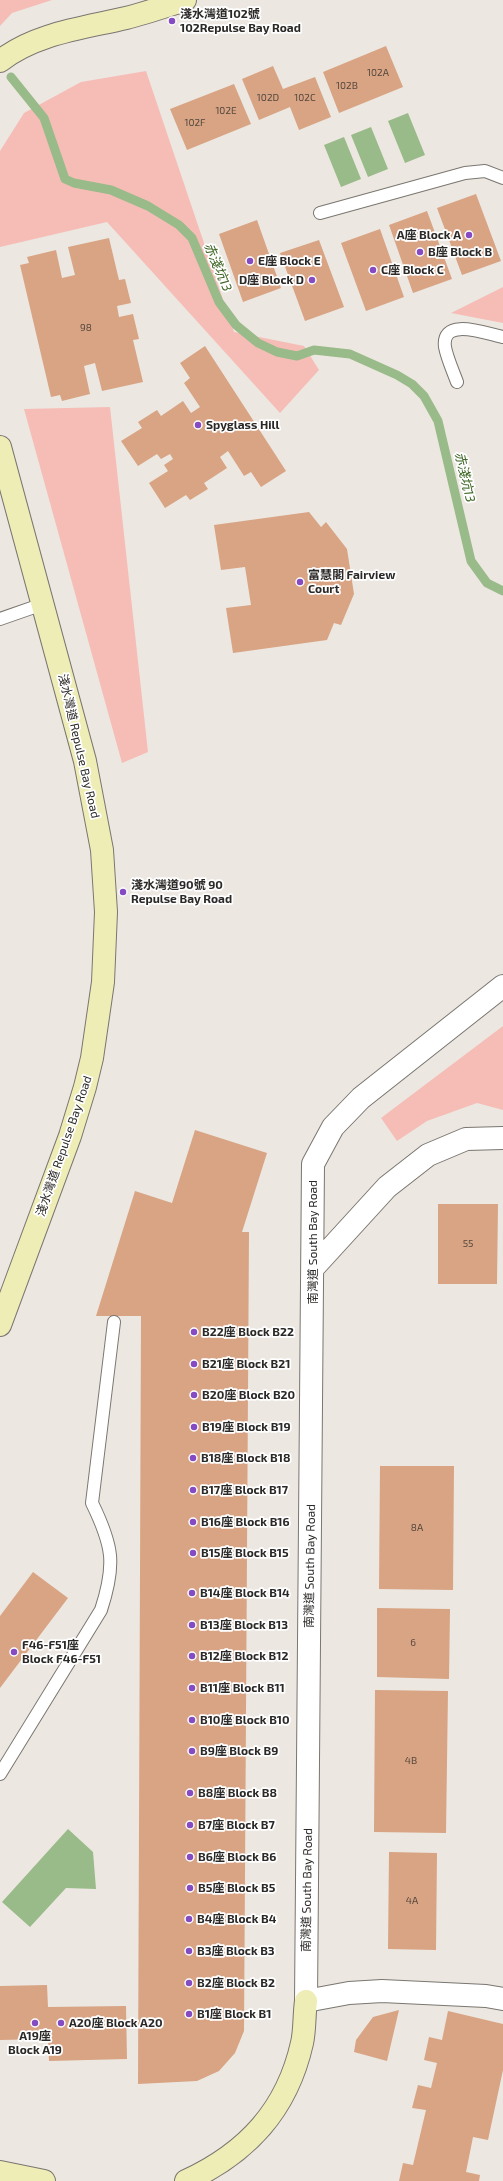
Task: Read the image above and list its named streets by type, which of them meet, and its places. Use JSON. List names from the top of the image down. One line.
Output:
{"streets":{"main road":["淺水灣道 Repulse Bay Road","南灣道 South Bay Road"]},"water":["赤淺坑13"],"places":["淺水灣道102號 102Repulse Bay Road","A座 Block A","B座 Block B","E座 Block E","C座 Block C","D座 Block D","Spyglass Hill","富慧閣 Fairview Court","淺水灣道90號 90 Repulse Bay Road","B22座 Block B22","B21座 Block B21","B20座 Block B20","B19座 Block B19","B18座 Block B18","B17座 Block B17","B16座 Block B16","B15座 Block B15","B14座 Block B14","B13座 Block B13","F46-F51座 Block F46-F51","B12座 Block B12","B11座 Block B11","B10座 Block B10","B9座 Block B9","B8座 Block B8","B7座 Block B7","B6座 Block B6","B5座 Block B5","B4座 Block B4","B3座 Block B3","B2座 Block B2","B1座 Block B1","A19座 Block A19","A20座 Block A20"],"house_numbers":["102A","102B","102D","102C","102E","102F","98","55","8A","6","4B","4A"]}
